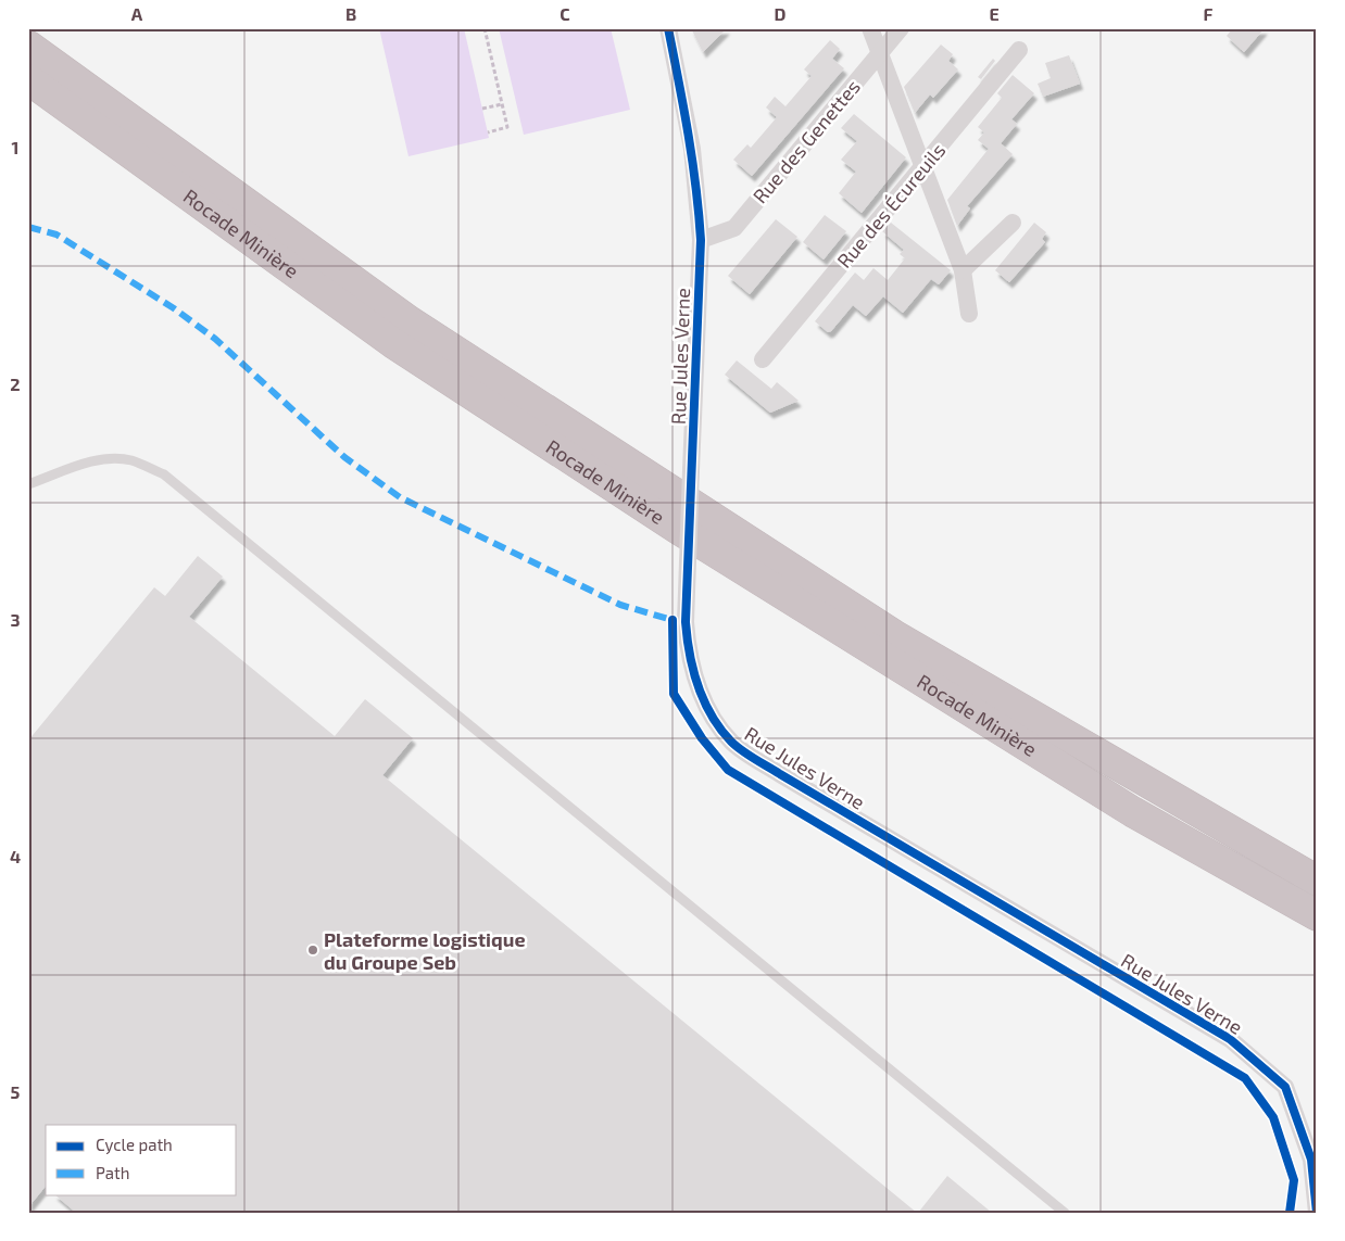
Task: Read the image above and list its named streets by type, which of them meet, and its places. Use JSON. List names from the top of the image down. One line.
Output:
{"streets":{"highway":["Rocade Minière"],"street":["Rue des Genettes","Rue des Écureuils","Rue Jules Verne"]},"crossings":[["Rue des Genettes","Rue Jules Verne"]],"places":["Plateforme logistique du Groupe Seb"],"legend":["Cycle path","Path"],"grid":{"columns":["A","B","C","D","E","F"],"rows":["1","2","3","4","5"]}}
